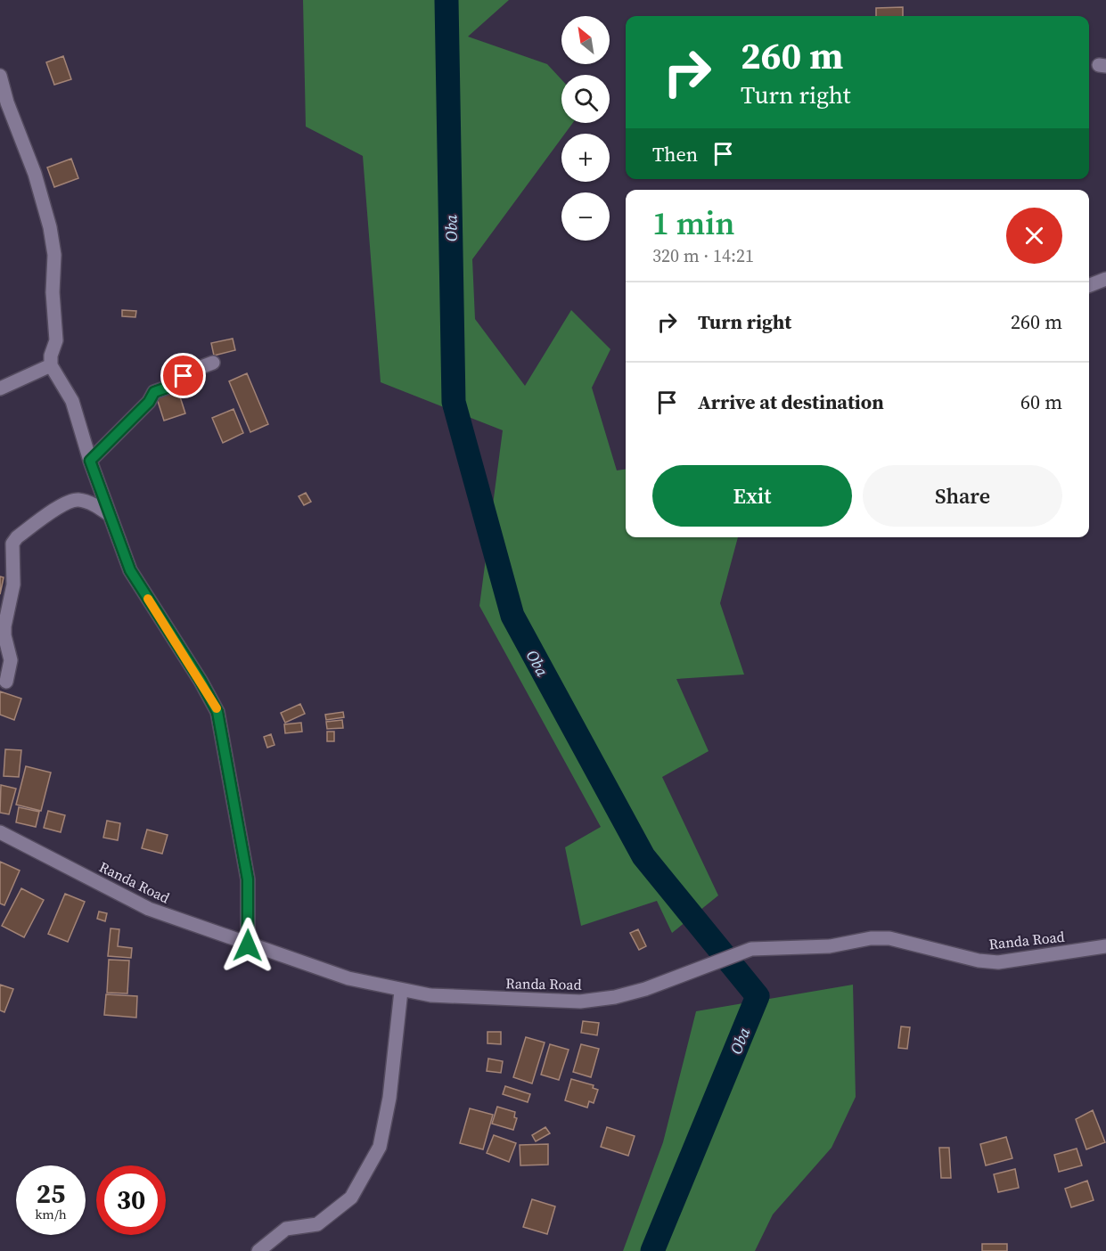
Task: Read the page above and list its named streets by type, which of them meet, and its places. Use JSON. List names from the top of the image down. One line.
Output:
{"streets":{"street":["Randa Road"]},"water":["Oba"],"north":"top left","page":{"map_buttons":["+","−"],"turn":["260 m","Turn right"],"then":"Then","heading":["1 min","320 m · 14:21"],"list":[{"name":"Turn right","value":"260 m"},{"name":"Arrive at destination","value":"60 m"}],"buttons":["Exit","Share"],"speed":"25 km/h","limit":"30"}}
